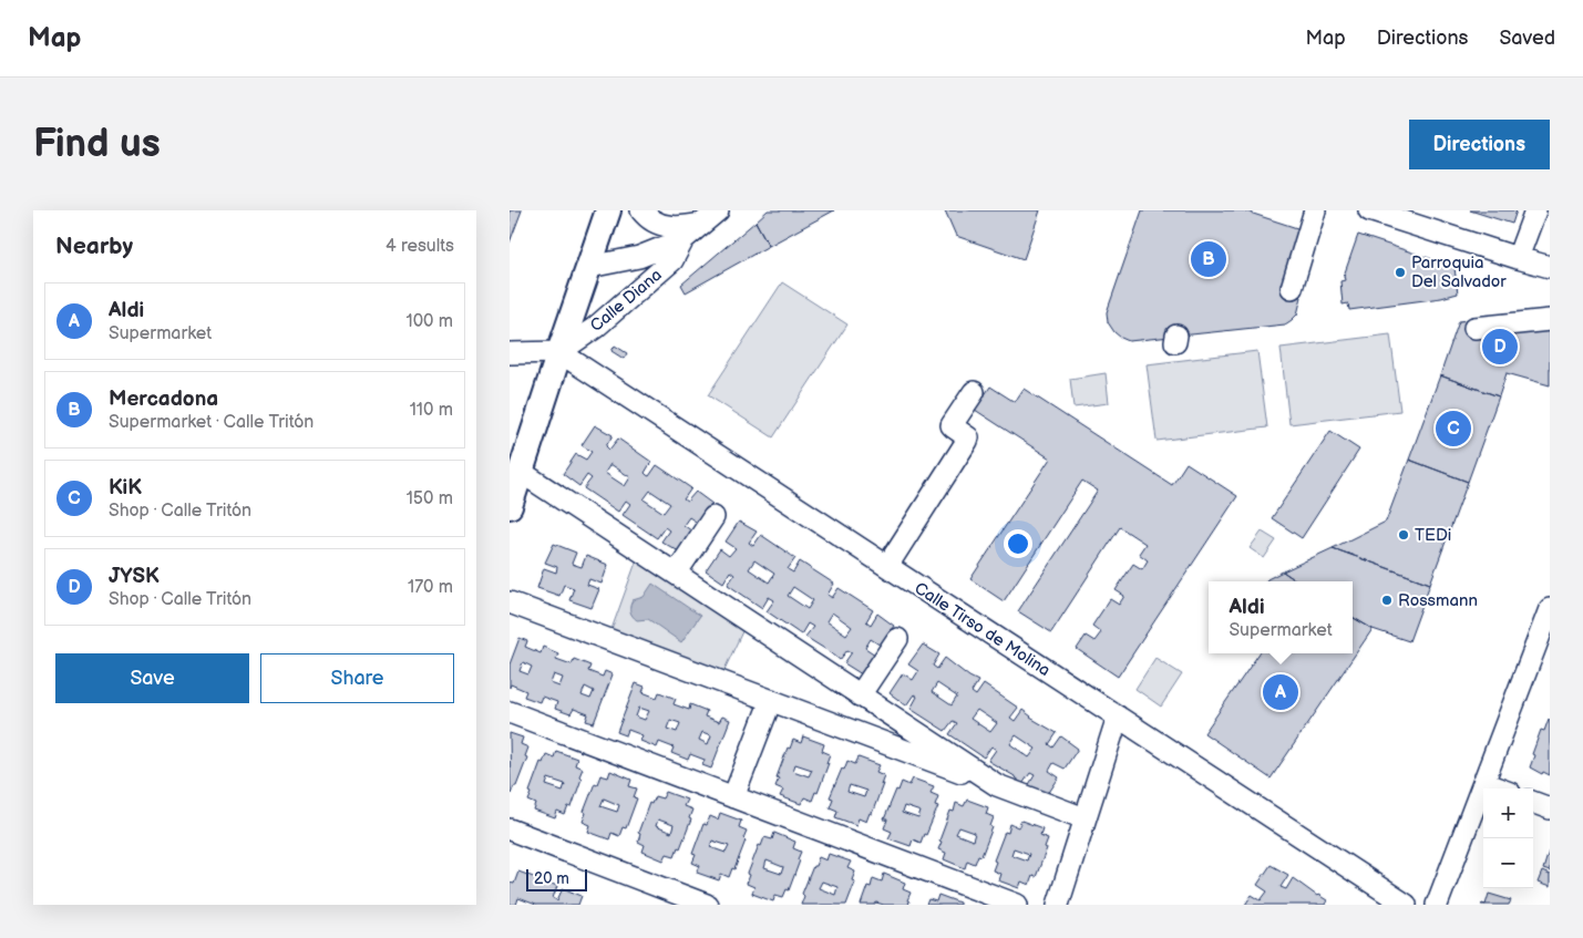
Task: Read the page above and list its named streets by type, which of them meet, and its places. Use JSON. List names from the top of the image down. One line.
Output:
{"streets":{"street":["Calle Diana","Calle Tirso de Molina"]},"crossings":[["Calle Diana","Calle Tirso de Molina"]],"places":["Parroquia Del Salvador","TEDi","Rossmann"],"scale_bar":"20 m","page":{"header":"Map","nav":["Map","Directions","Saved"],"buttons":["Directions",["Save","Share"]],"title":"Find us","heading":["Nearby","4 results"],"pins":["B","D","C","A"],"list":[{"mark":"A","name":"Aldi","note":"Supermarket","value":"100 m"},{"mark":"B","name":"Mercadona","note":"Supermarket · Calle Tritón","value":"110 m"},{"mark":"C","name":"KiK","note":"Shop · Calle Tritón","value":"150 m"},{"mark":"D","name":"JYSK","note":"Shop · Calle Tritón","value":"170 m"}],"popup":["Aldi","Supermarket"],"map_buttons":["+","−"],"scale":"20 m"}}
